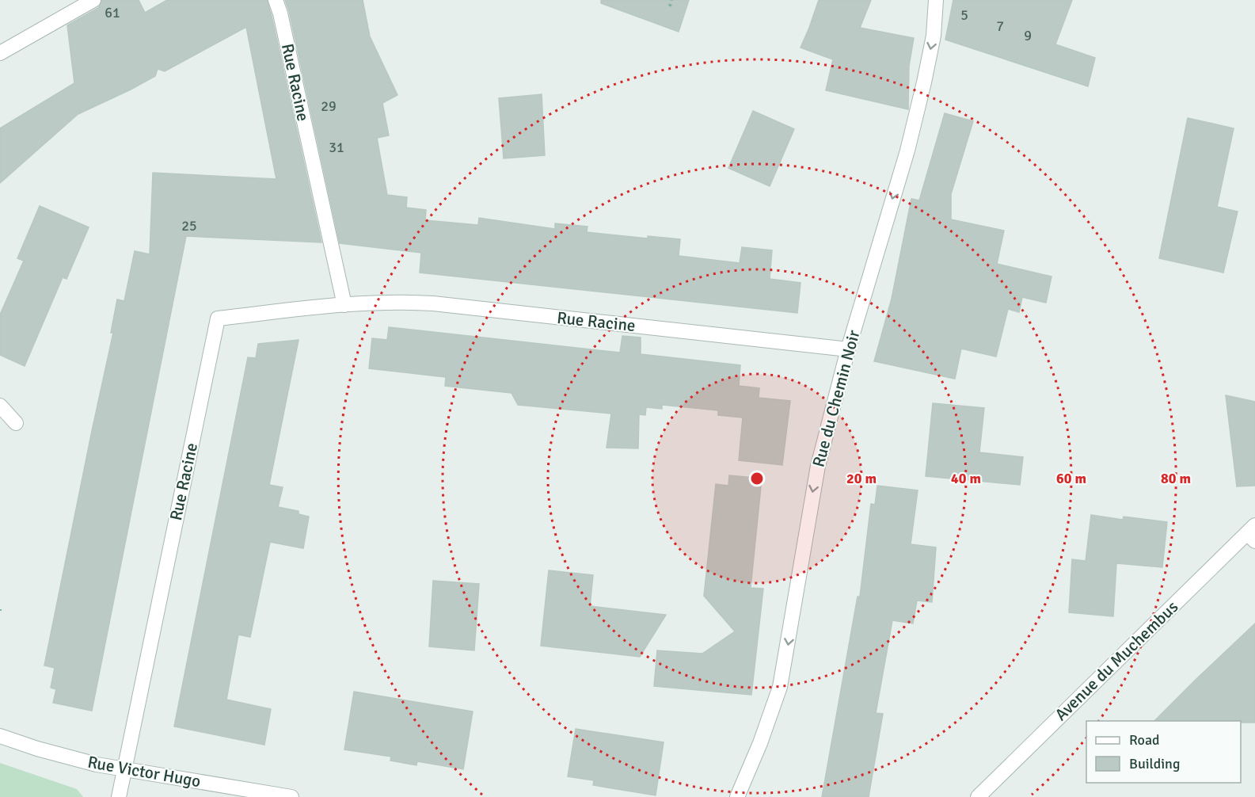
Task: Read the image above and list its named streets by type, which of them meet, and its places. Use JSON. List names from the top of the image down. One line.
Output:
{"streets":{"street":["Rue Racine","Rue du Chemin Noir","Avenue du Muchembus","Rue Victor Hugo"]},"crossings":[["Rue Racine","Rue du Chemin Noir"],["Rue Racine","Rue Victor Hugo"]],"one_way":["Rue du Chemin Noir"],"house_numbers":["61","5","7","9","29","31","25"],"legend":["Road","Building"],"rings":["20 m","40 m","60 m","80 m"]}
